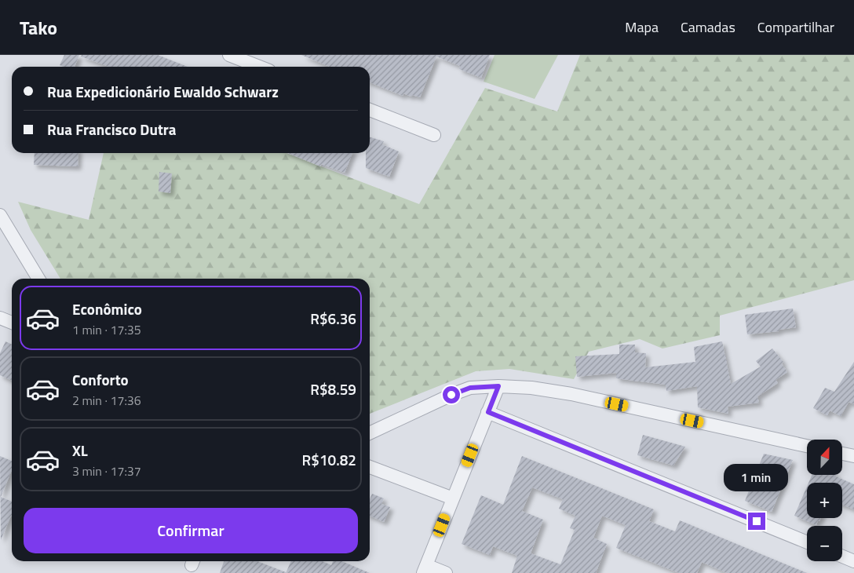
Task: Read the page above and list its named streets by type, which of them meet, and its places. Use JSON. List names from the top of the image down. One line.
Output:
{"north":"top","page":{"header":"Tako","nav":["Mapa","Camadas","Compartilhar"],"banner":["Rua Expedicionário Ewaldo Schwarz","Rua Francisco Dutra"],"list":[{"name":"Econômico","note":"1 min · 17:35","value":"R$6.36"},{"name":"Conforto","note":"2 min · 17:36","value":"R$8.59"},{"name":"XL","note":"3 min · 17:37","value":"R$10.82"}],"map_buttons":["+","−"],"bubble":"1 min","buttons":"Confirmar"}}
